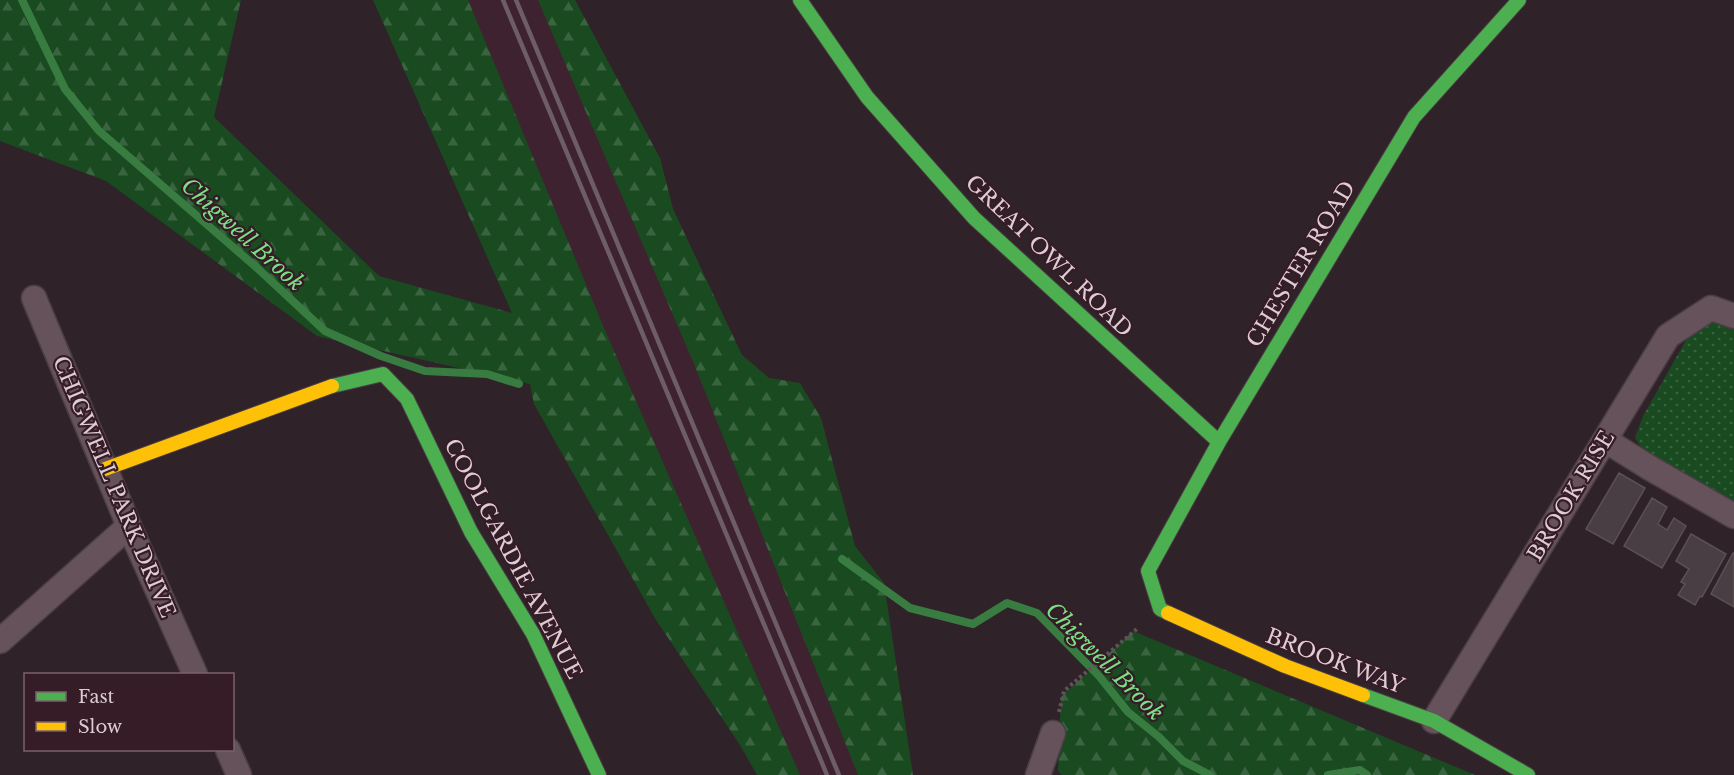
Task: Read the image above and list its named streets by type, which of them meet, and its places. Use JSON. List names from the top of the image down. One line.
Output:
{"streets":{"street":["GREAT OWL ROAD","CHESTER ROAD","CHIGWELL PARK DRIVE","BROOK RISE","COOLGARDIE AVENUE","BROOK WAY"]},"crossings":[["GREAT OWL ROAD","CHESTER ROAD"],["CHESTER ROAD","BROOK WAY"],["CHIGWELL PARK DRIVE","COOLGARDIE AVENUE"],["BROOK RISE","BROOK WAY"]],"water":["Chigwell Brook"],"legend":["Fast","Slow"]}
